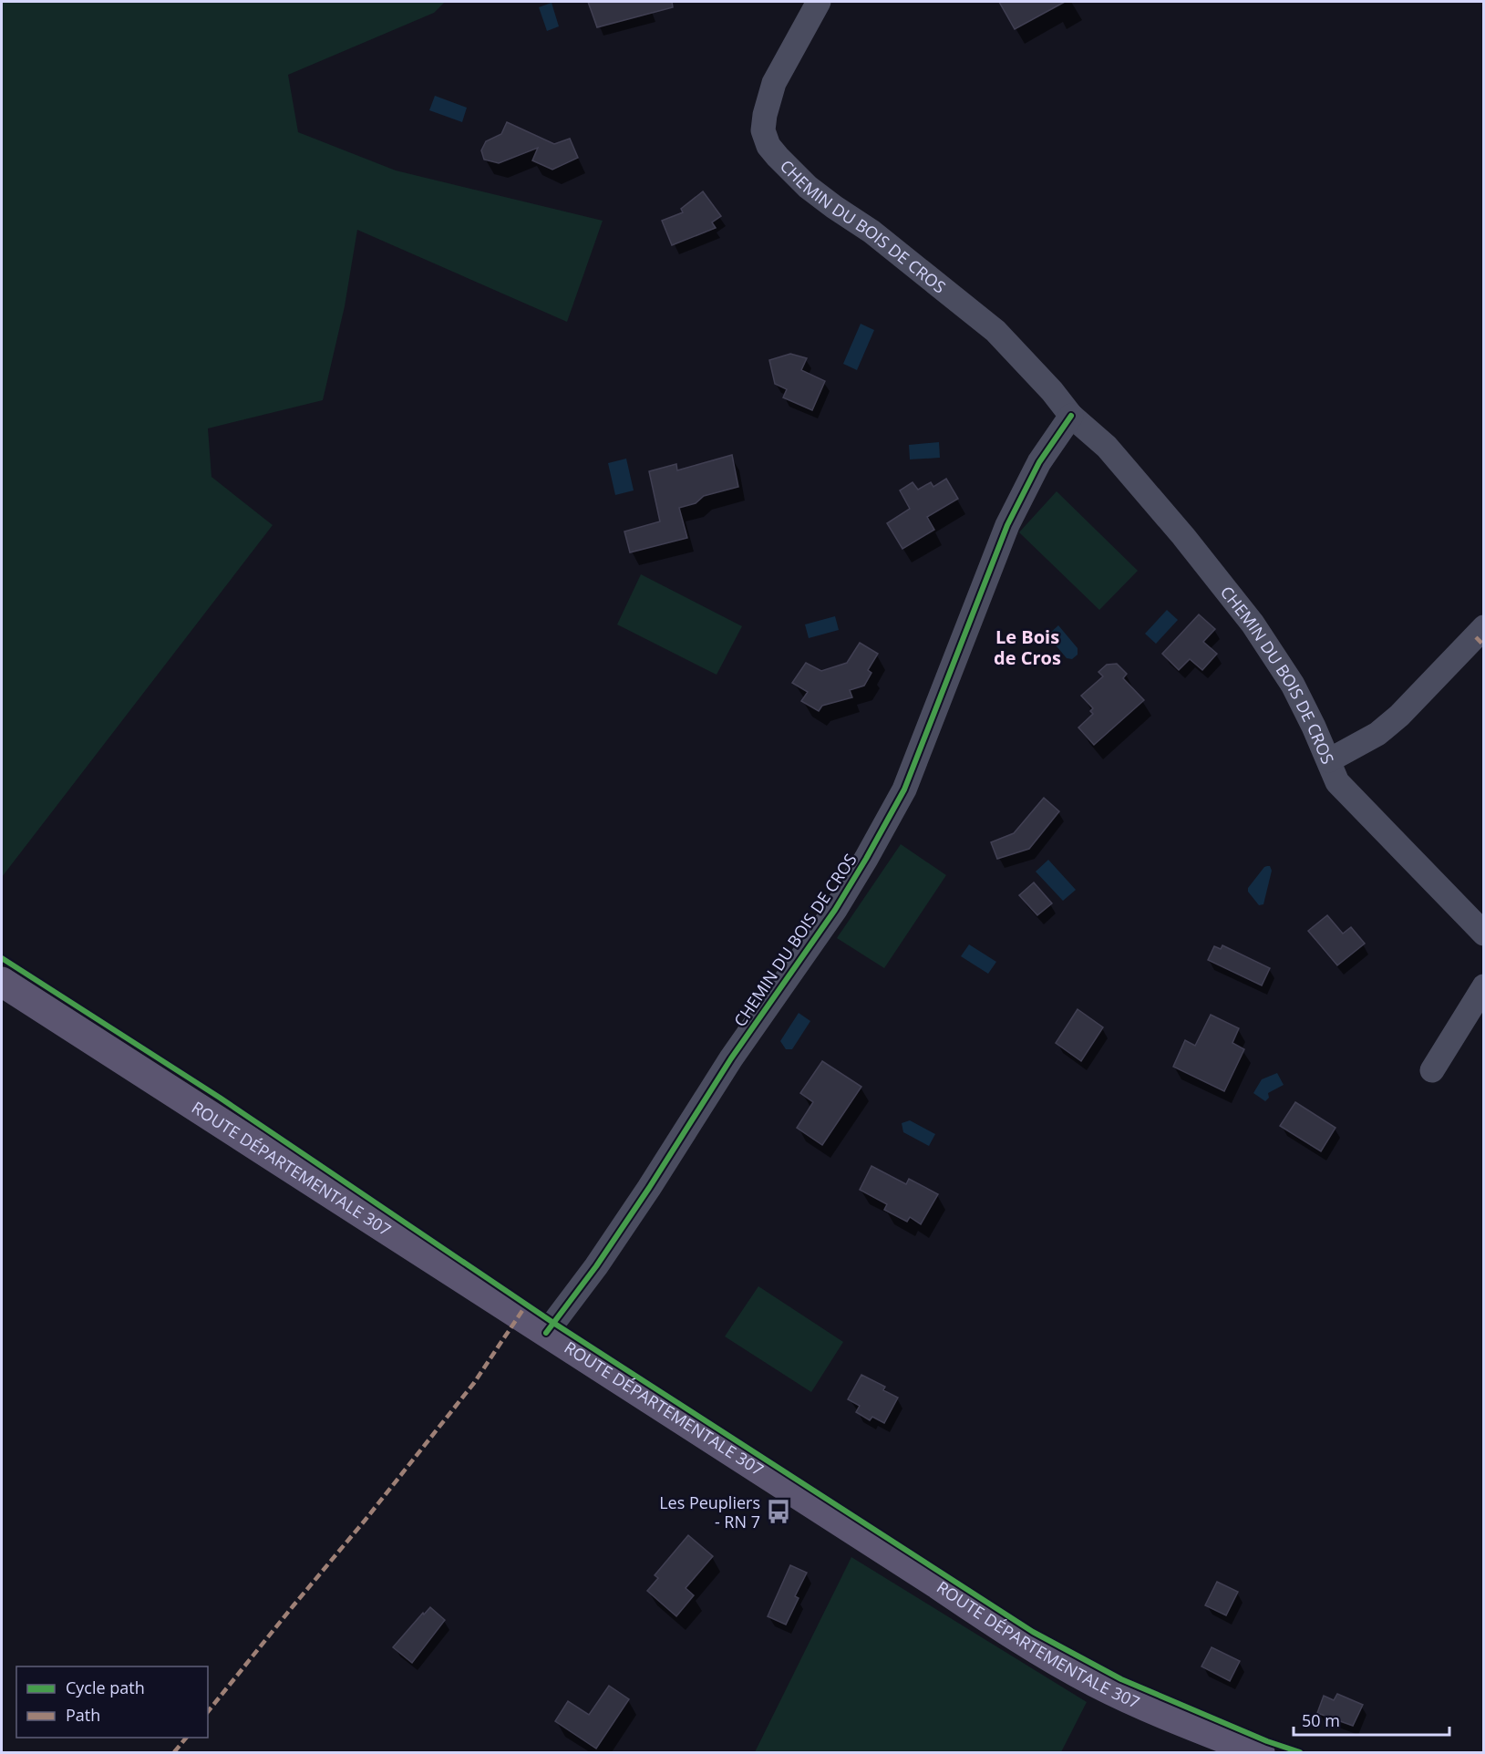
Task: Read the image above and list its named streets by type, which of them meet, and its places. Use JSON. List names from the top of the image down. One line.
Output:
{"streets":{"main road":["ROUTE DÉPARTEMENTALE 307"],"street":["CHEMIN DU BOIS DE CROS"]},"crossings":[["CHEMIN DU BOIS DE CROS","ROUTE DÉPARTEMENTALE 307"]],"districts":["Le Bois de Cros"],"places":{"bus stop":["Les Peupliers - RN 7"]},"legend":["Cycle path","Path"],"scale_bar":"50 m"}
